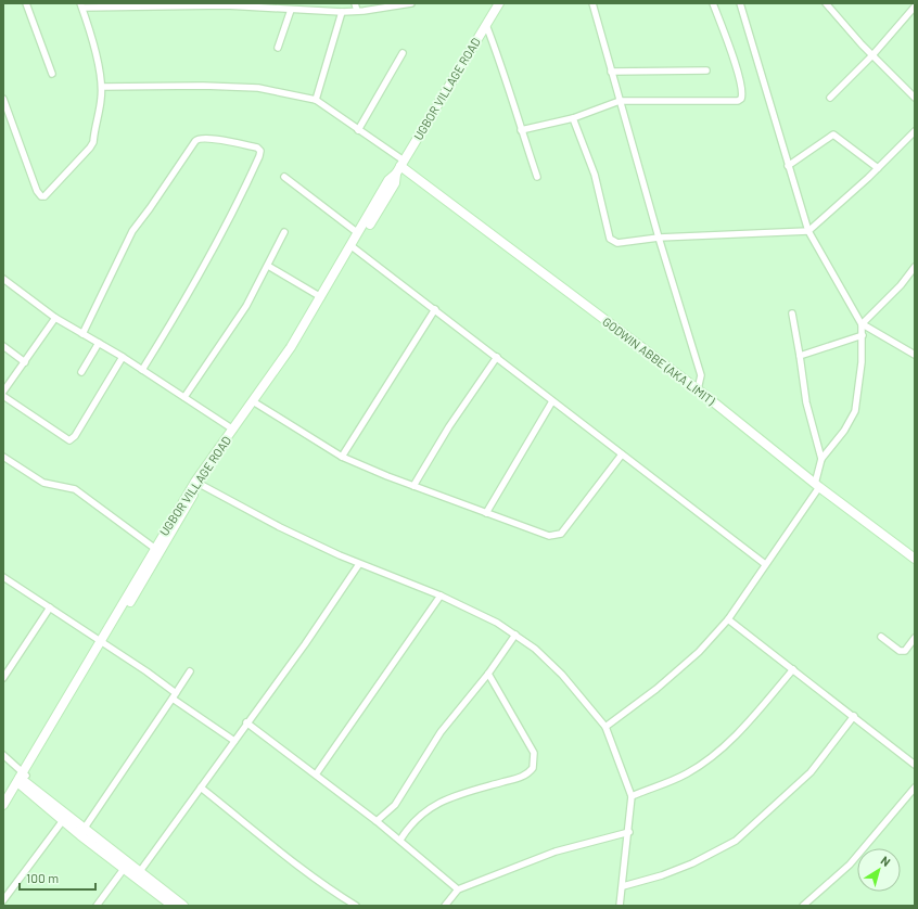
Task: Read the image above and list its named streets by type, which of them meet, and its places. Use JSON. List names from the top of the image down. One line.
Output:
{"streets":{"street":["UGBOR VILLAGE ROAD","GODWIN ABBE (AKA LIMIT)"]},"crossings":[["UGBOR VILLAGE ROAD","GODWIN ABBE (AKA LIMIT)"]],"scale_bar":"100 m","north":"top right"}
